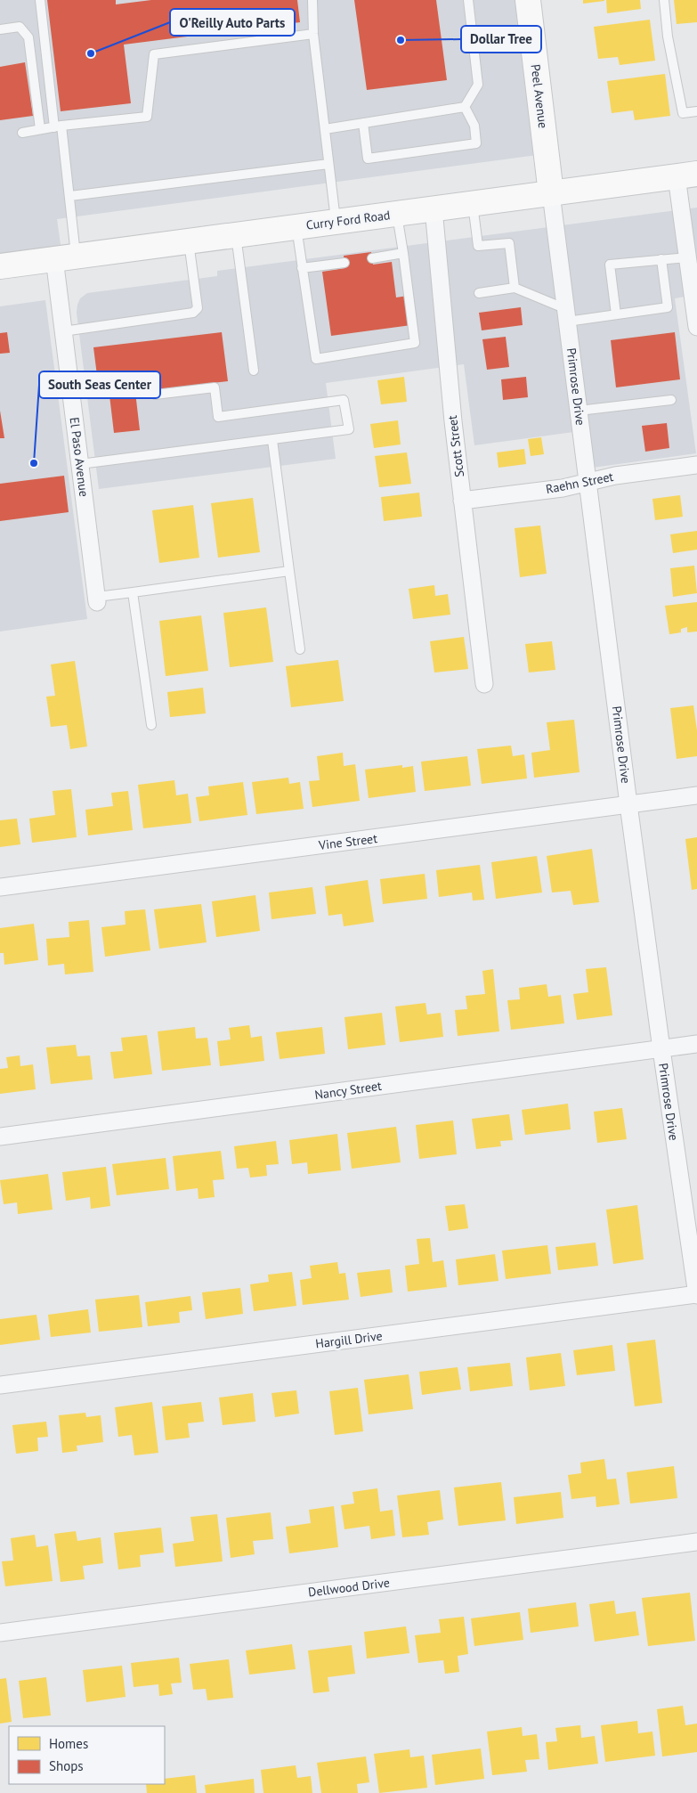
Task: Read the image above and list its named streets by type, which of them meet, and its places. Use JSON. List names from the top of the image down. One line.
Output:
{"streets":{"street":["Peel Avenue","Curry Ford Road","Primrose Drive","Scott Street","El Paso Avenue","Raehn Street","Vine Street","Nancy Street","Hargill Drive","Dellwood Drive"]},"crossings":[["Peel Avenue","Curry Ford Road"],["Peel Avenue","Primrose Drive"],["Curry Ford Road","Primrose Drive"],["Curry Ford Road","Scott Street"],["Curry Ford Road","El Paso Avenue"],["Primrose Drive","Raehn Street"],["Primrose Drive","Vine Street"],["Primrose Drive","Nancy Street"],["Primrose Drive","Hargill Drive"],["Scott Street","Raehn Street"]],"places":["Dollar Tree","O'Reilly Auto Parts","South Seas Center"],"legend":["Homes","Shops"]}
